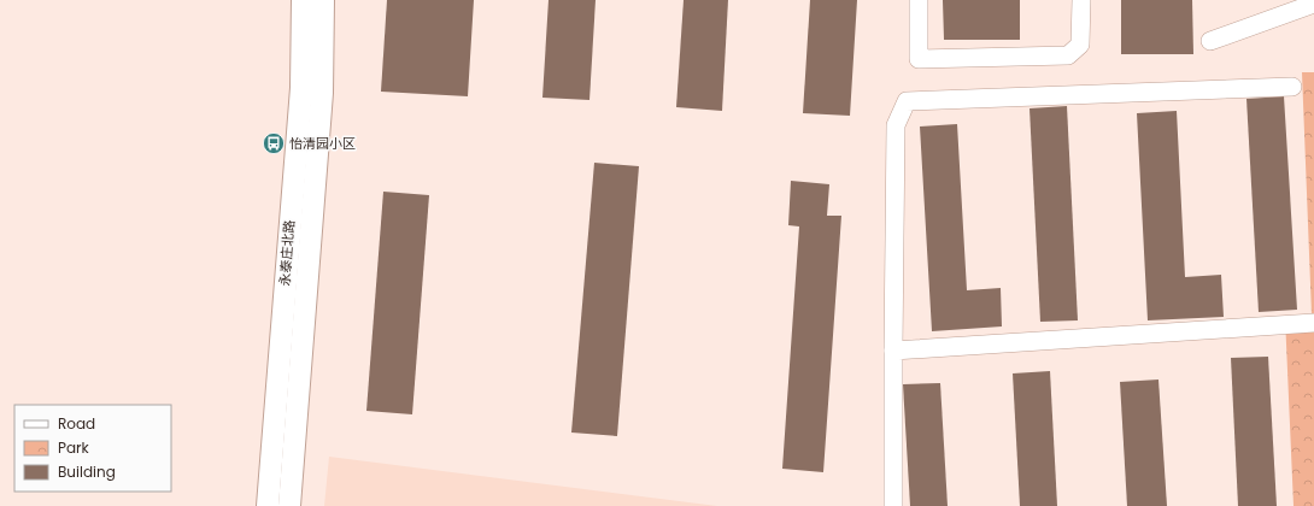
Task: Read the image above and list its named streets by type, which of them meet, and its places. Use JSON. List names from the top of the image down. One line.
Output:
{"streets":{"street":["永泰庄北路"]},"places":{"bus stop":["怡清园小区"]},"legend":["Road","Park","Building"]}
